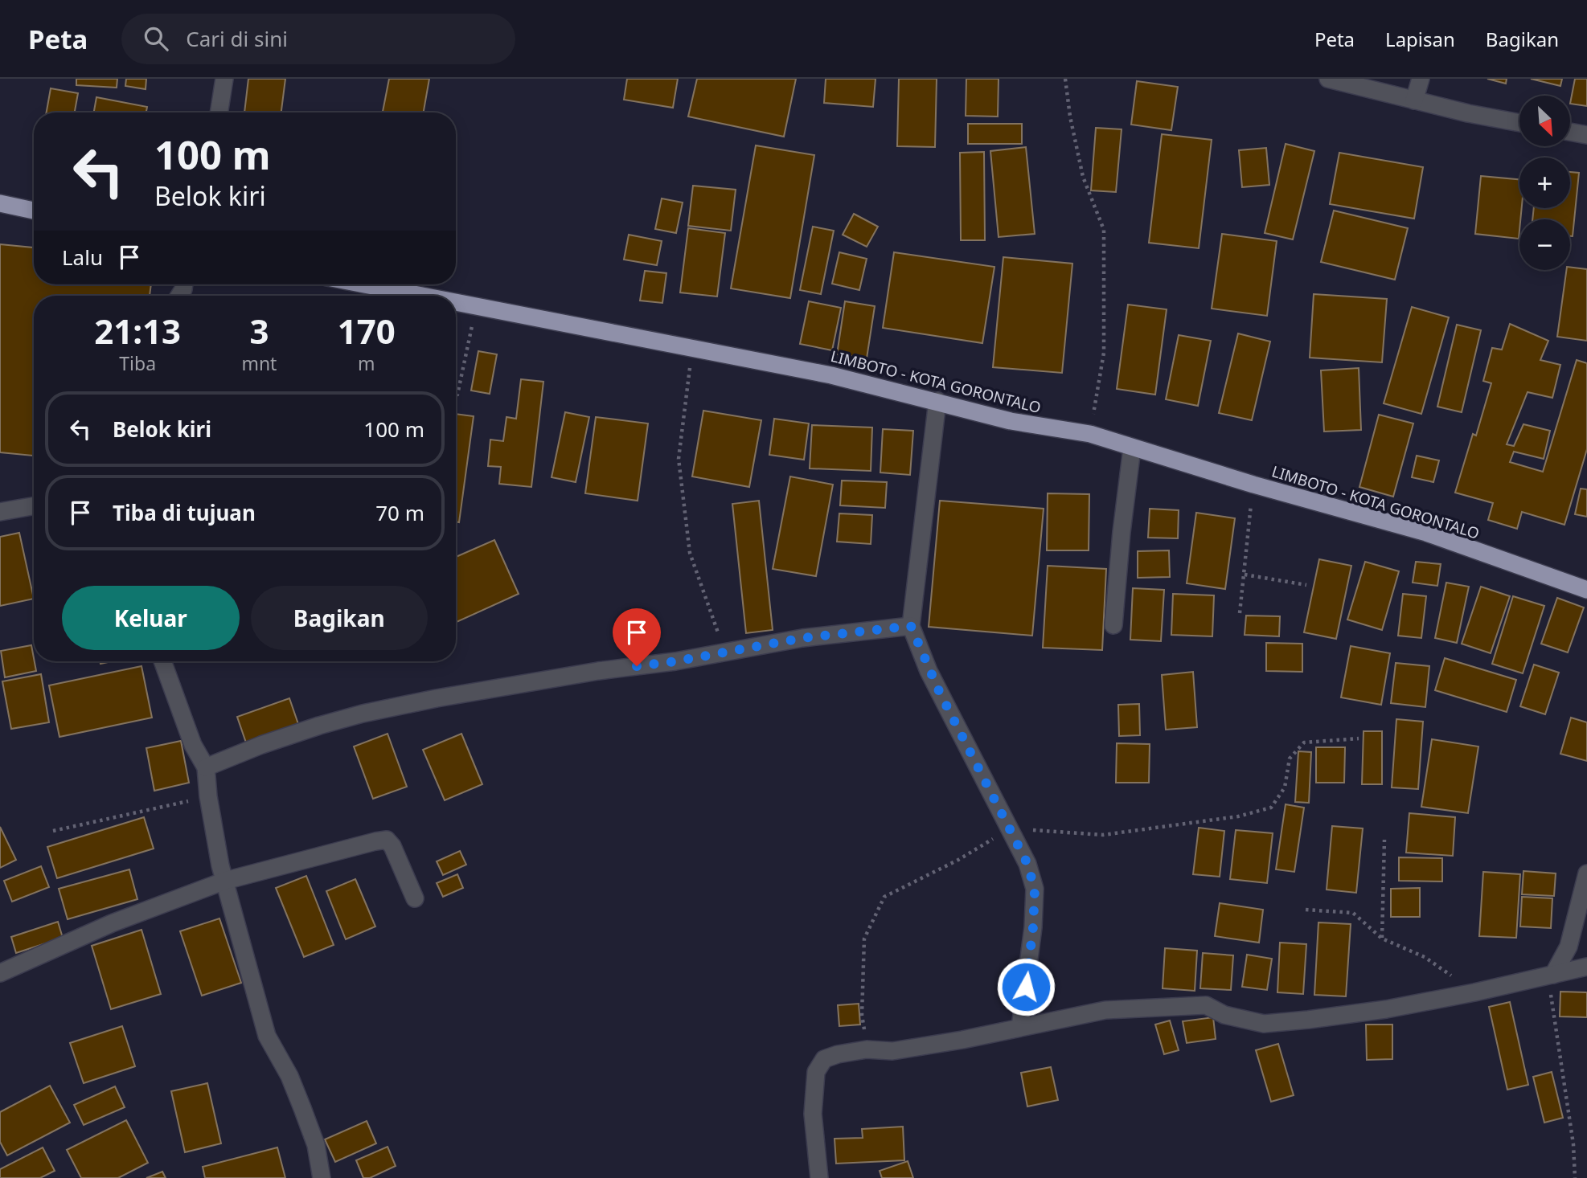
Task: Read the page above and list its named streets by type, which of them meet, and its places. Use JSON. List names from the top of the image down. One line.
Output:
{"streets":{"highway":["LIMBOTO - KOTA GORONTALO"]},"north":"bottom right","page":{"header":"Peta","search":"Cari di sini","nav":["Peta","Lapisan","Bagikan"],"map_buttons":["+","−"],"turn":["100 m","Belok kiri"],"then":"Lalu","eta":["21:13","Tiba","3","mnt","170","m"],"list":[{"name":"Belok kiri","value":"100 m"},{"name":"Tiba di tujuan","value":"70 m"}],"buttons":["Keluar","Bagikan"]}}
